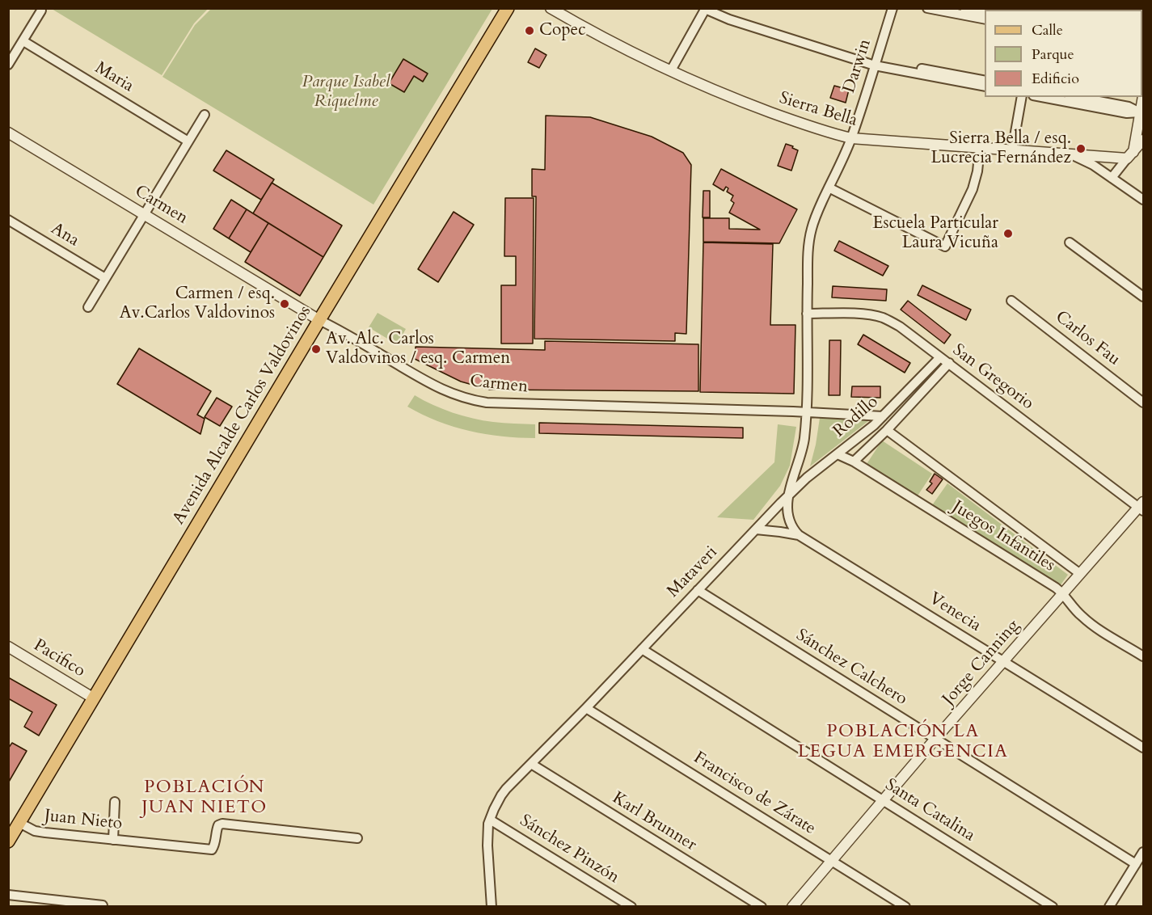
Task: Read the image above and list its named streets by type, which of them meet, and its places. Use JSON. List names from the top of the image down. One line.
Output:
{"streets":{"main road":["Avenida Alcalde Carlos Valdovinos"],"street":["Darwin","Maria","Sierra Bella","Carmen","Ana","Carlos Fau","San Gregorio","Rodillo","Juegos Infantiles","Mataveri","Venecia","Pacifico","Jorge Canning","Sánchez Calchero","Francisco de Zárate","Santa Catalina","Juan Nieto","Karl Brunner","Sánchez Pinzón"]},"crossings":[["Darwin","Sierra Bella"],["Darwin","San Gregorio"],["Carmen","Avenida Alcalde Carlos Valdovinos"],["Carmen","Rodillo"],["San Gregorio","Rodillo"],["San Gregorio","Jorge Canning"],["Avenida Alcalde Carlos Valdovinos","Pacifico"],["Avenida Alcalde Carlos Valdovinos","Juan Nieto"],["Rodillo","Juegos Infantiles"],["Rodillo","Mataveri"],["Juegos Infantiles","Jorge Canning"],["Mataveri","Venecia"],["Mataveri","Sánchez Calchero"],["Mataveri","Francisco de Zárate"],["Mataveri","Santa Catalina"],["Mataveri","Karl Brunner"],["Mataveri","Sánchez Pinzón"],["Venecia","Jorge Canning"],["Jorge Canning","Sánchez Calchero"],["Jorge Canning","Francisco de Zárate"],["Jorge Canning","Santa Catalina"]],"districts":["POBLACIÓN LA LEGUA EMERGENCIA","POBLACIÓN JUAN NIETO"],"parks":["Parque Isabel Riquelme"],"places":["Copec","Sierra Bella / esq. Lucrecia Fernández","Escuela Particular Laura Vicuña","Carmen / esq. Av.Carlos Valdovinos","Av. Alc. Carlos Valdovinos / esq. Carmen"],"legend":["Calle","Parque","Edificio"]}
